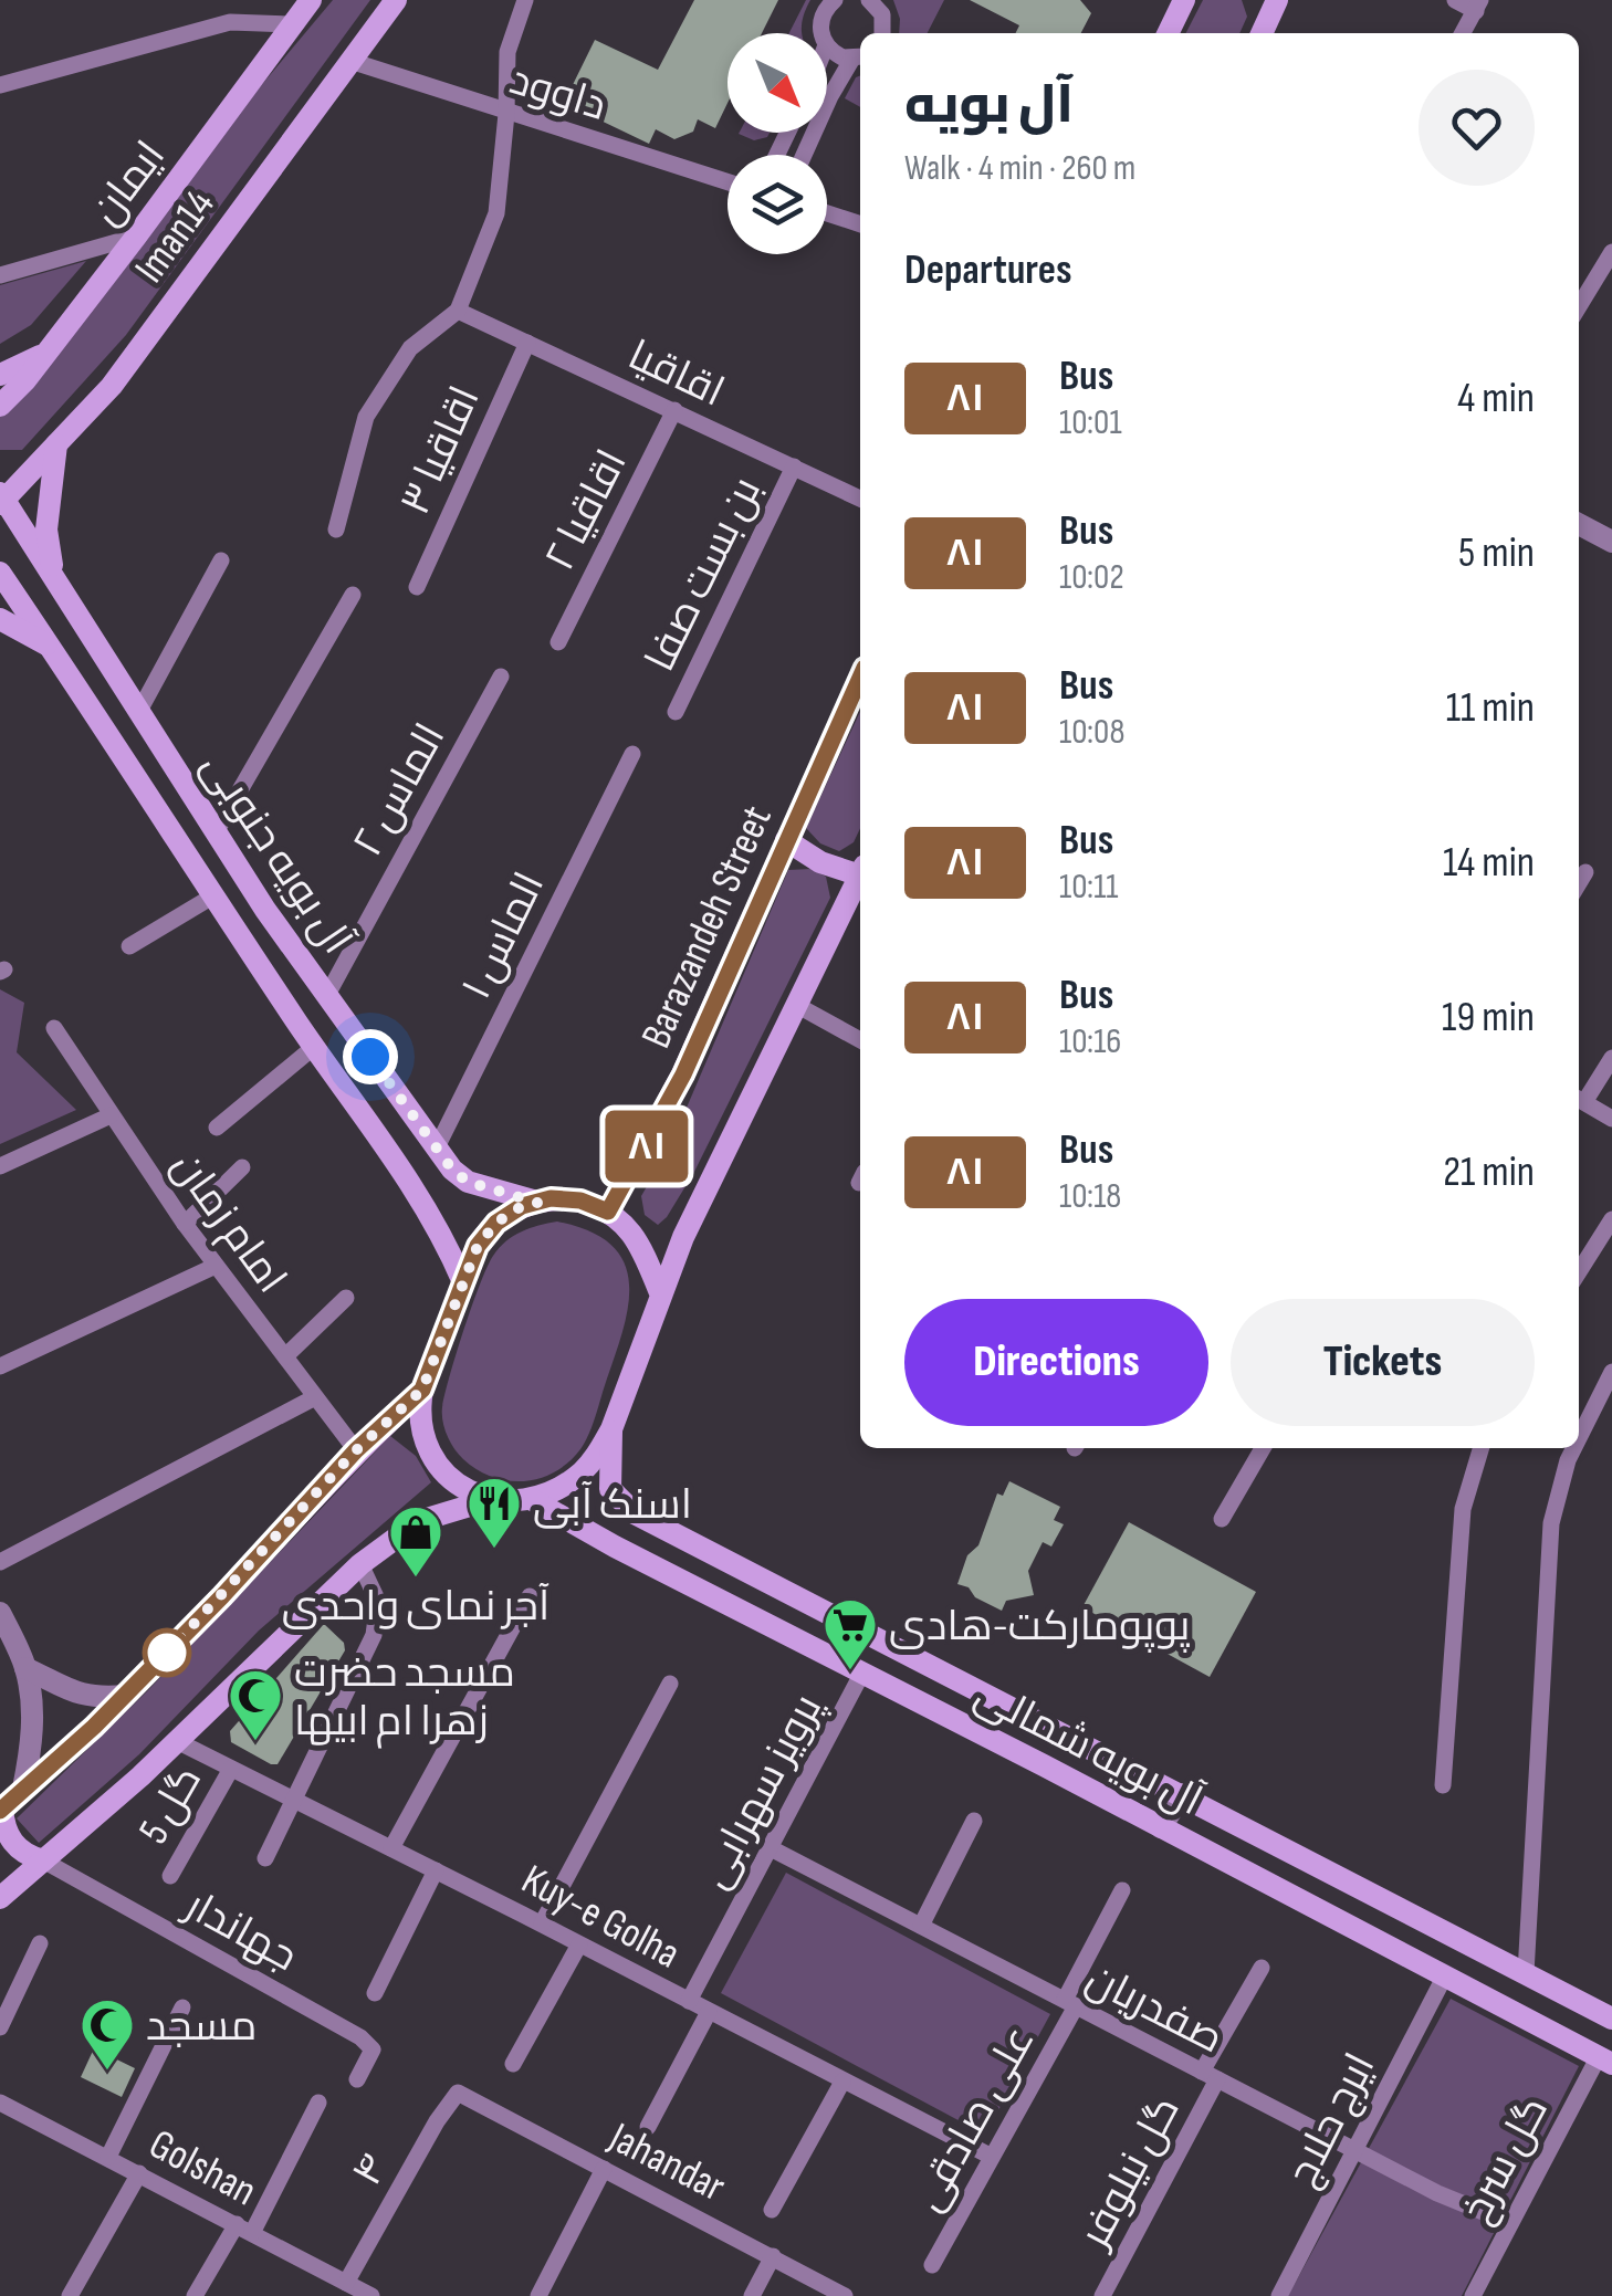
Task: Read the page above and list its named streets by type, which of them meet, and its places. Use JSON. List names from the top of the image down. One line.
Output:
{"streets":{"main road":["ایمان","Iman14","آل بویه جنوبی","Barazandeh Street","آل بویه شمالی"],"street":["داوود","اقاقیا","اقاقیا ۳","اقاقیا ۲","بن بست صفا","الماس ۲","الماس ۱","امام زمان","پرویز سهرابی","گل 5","Kuy-e Golha","جهاندار","صفدریان","علی صادقی","ایرج حلاج","گل سرخ","Jahandar","Golshan","۴","گل نیلوفر"]},"crossings":[["داوود","Iman14"],["Iman14","آل بویه جنوبی"],["اقاقیا","اقاقیا ۳"],["اقاقیا","اقاقیا ۲"],["اقاقیا","بن بست صفا"],["الماس ۲","آل بویه جنوبی"],["آل بویه جنوبی","Barazandeh Street"],["آل بویه جنوبی","الماس ۱"],["آل بویه جنوبی","آل بویه شمالی"],["Barazandeh Street","آل بویه شمالی"],["آل بویه شمالی","پرویز سهرابی"],["آل بویه شمالی","ایرج حلاج"],["آل بویه شمالی","گل سرخ"],["پرویز سهرابی","Kuy-e Golha"],["پرویز سهرابی","صفدریان"],["گل 5","Kuy-e Golha"],["Kuy-e Golha","علی صادقی"],["صفدریان","علی صادقی"],["صفدریان","ایرج حلاج"],["صفدریان","گل سرخ"],["صفدریان","گل نیلوفر"],["Jahandar","۴"],["Golshan","۴"]],"places":{"restaurant":["اسنک آبی"],"shop":["آجر نمای واحدی"],"supermarket":["پوپومارکت-هادی"],"mosque":["مسجد حضرت زهرا ام ابیها","مسجد"]},"lines":["bus line ۸۱"],"north":"bottom right","page":{"on_map":"۸۱","heading":[["آل بویه","Walk · 4 min · 260 m"],"Departures"],"list":[{"mark":"۸۱","name":"Bus","note":"10:01","value":"4 min"},{"mark":"۸۱","name":"Bus","note":"10:02","value":"5 min"},{"mark":"۸۱","name":"Bus","note":"10:08","value":"11 min"},{"mark":"۸۱","name":"Bus","note":"10:11","value":"14 min"},{"mark":"۸۱","name":"Bus","note":"10:16","value":"19 min"},{"mark":"۸۱","name":"Bus","note":"10:18","value":"21 min"}],"buttons":["Directions","Tickets"]}}
